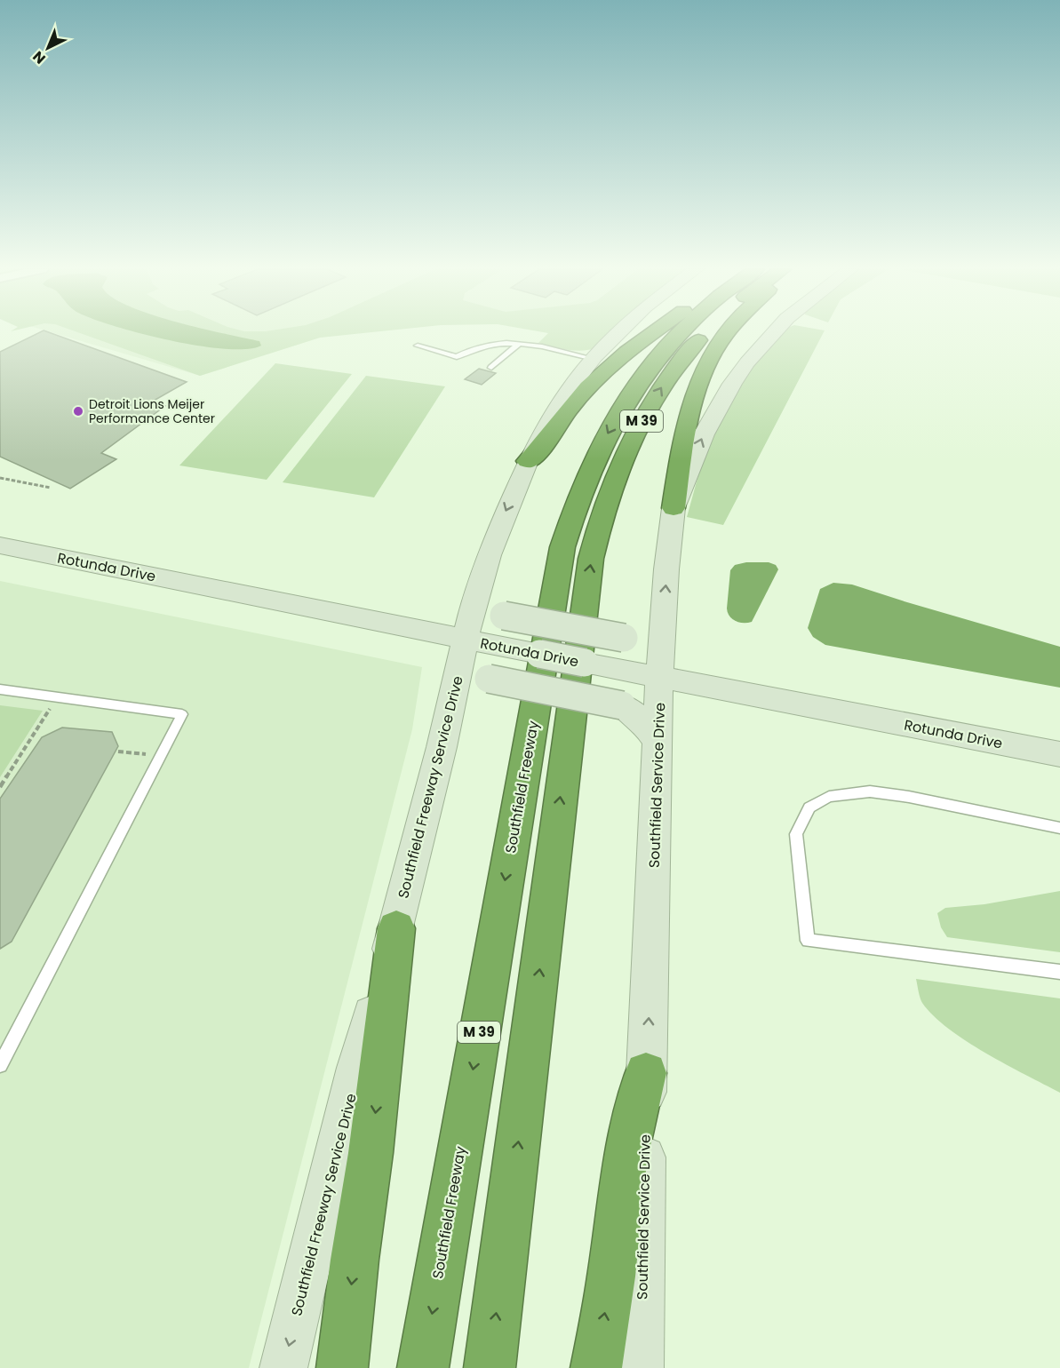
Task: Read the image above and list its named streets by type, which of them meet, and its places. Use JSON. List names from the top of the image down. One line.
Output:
{"streets":{"highway":["M 39","Southfield Freeway"],"main road":["Rotunda Drive","Southfield Service Drive","Southfield Freeway Service Drive"]},"crossings":[["Rotunda Drive","Southfield Service Drive"],["Rotunda Drive","Southfield Freeway Service Drive"]],"one_way":["Southfield Service Drive","Southfield Freeway Service Drive"],"places":["Detroit Lions Meijer Performance Center"],"north":"bottom left"}
